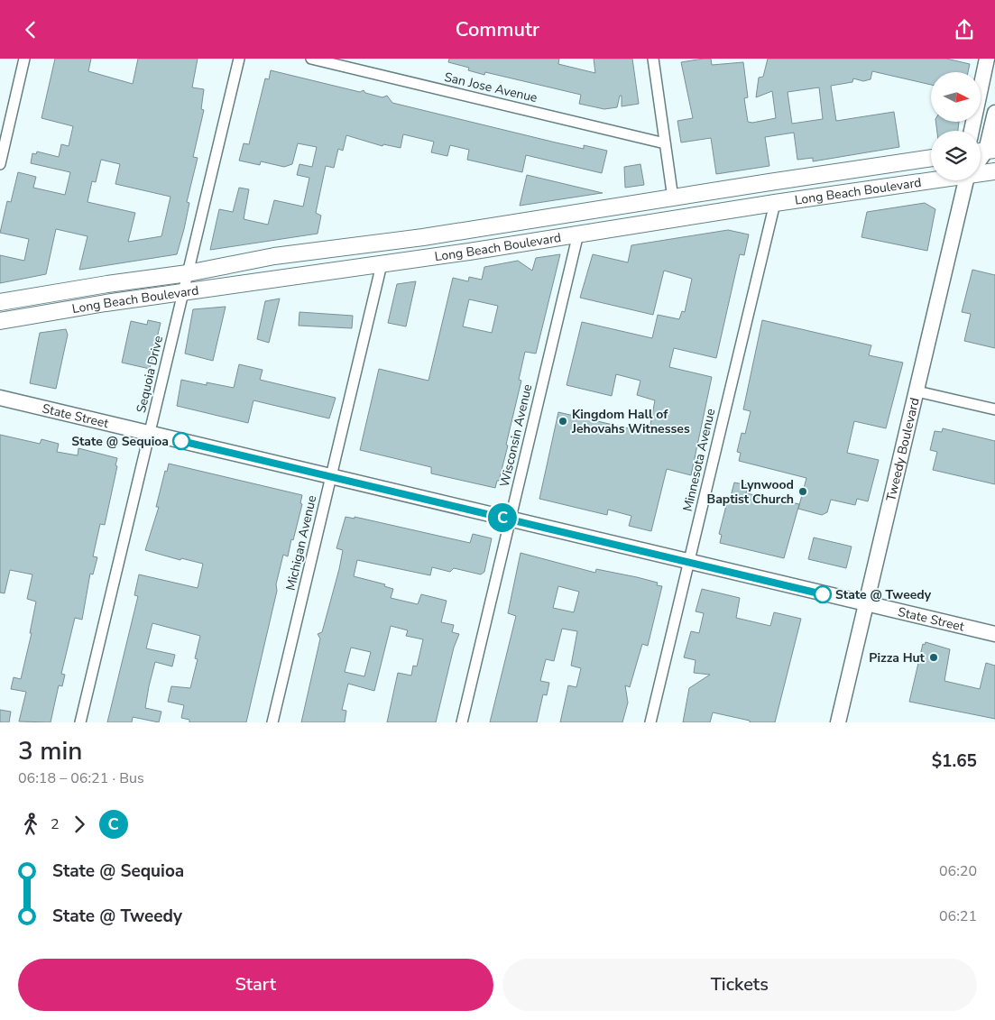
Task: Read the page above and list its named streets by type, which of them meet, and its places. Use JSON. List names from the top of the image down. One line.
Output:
{"streets":{"main road":["Long Beach Boulevard","State Street","Tweedy Boulevard"],"street":["San Jose Avenue","Sequoia Drive","Wisconsin Avenue","Minnesota Avenue","Michigan Avenue"]},"crossings":[["Long Beach Boulevard","Sequoia Drive"],["Long Beach Boulevard","Wisconsin Avenue"],["Long Beach Boulevard","Minnesota Avenue"],["Long Beach Boulevard","Michigan Avenue"],["Sequoia Drive","State Street"],["State Street","Wisconsin Avenue"],["State Street","Tweedy Boulevard"],["State Street","Minnesota Avenue"],["State Street","Michigan Avenue"]],"places":["Kingdom Hall of Jehovahs Witnesses","State @ Sequioa","Lynwood Baptist Church","State @ Tweedy","Pizza Hut"],"lines":["bus line C"],"north":"right","page":{"header":"Commutr","on_map":"C","heading":["3 min","06:18 – 06:21 · Bus","$1.65"],"legs":["2","C"],"list":[{"name":"State @ Sequioa","value":"06:20"},{"name":"State @ Tweedy","value":"06:21"}],"buttons":["Start","Tickets"]}}
